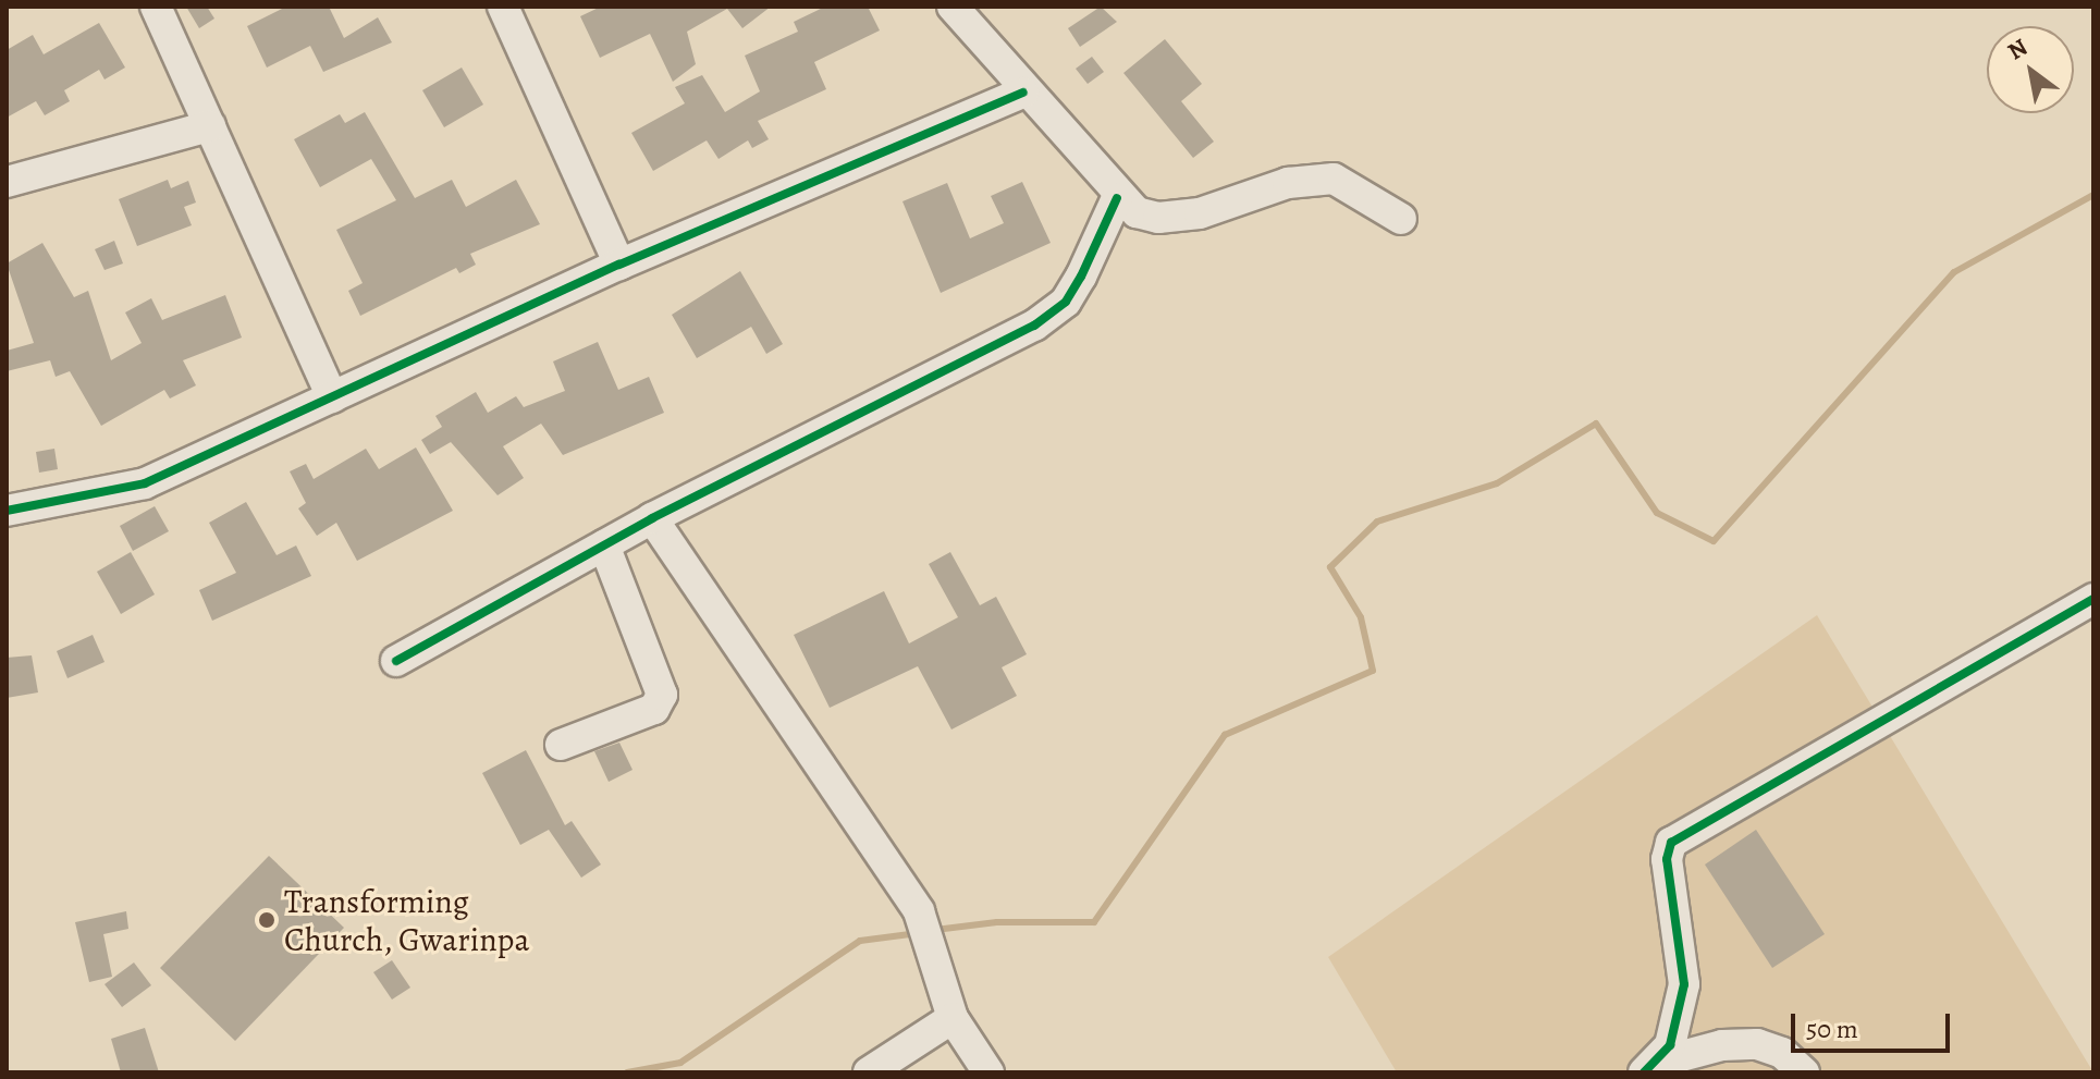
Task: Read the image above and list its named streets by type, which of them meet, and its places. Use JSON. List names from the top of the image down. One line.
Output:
{"places":["Transforming Church, Gwarinpa"],"scale_bar":"50 m","north":"top left"}
